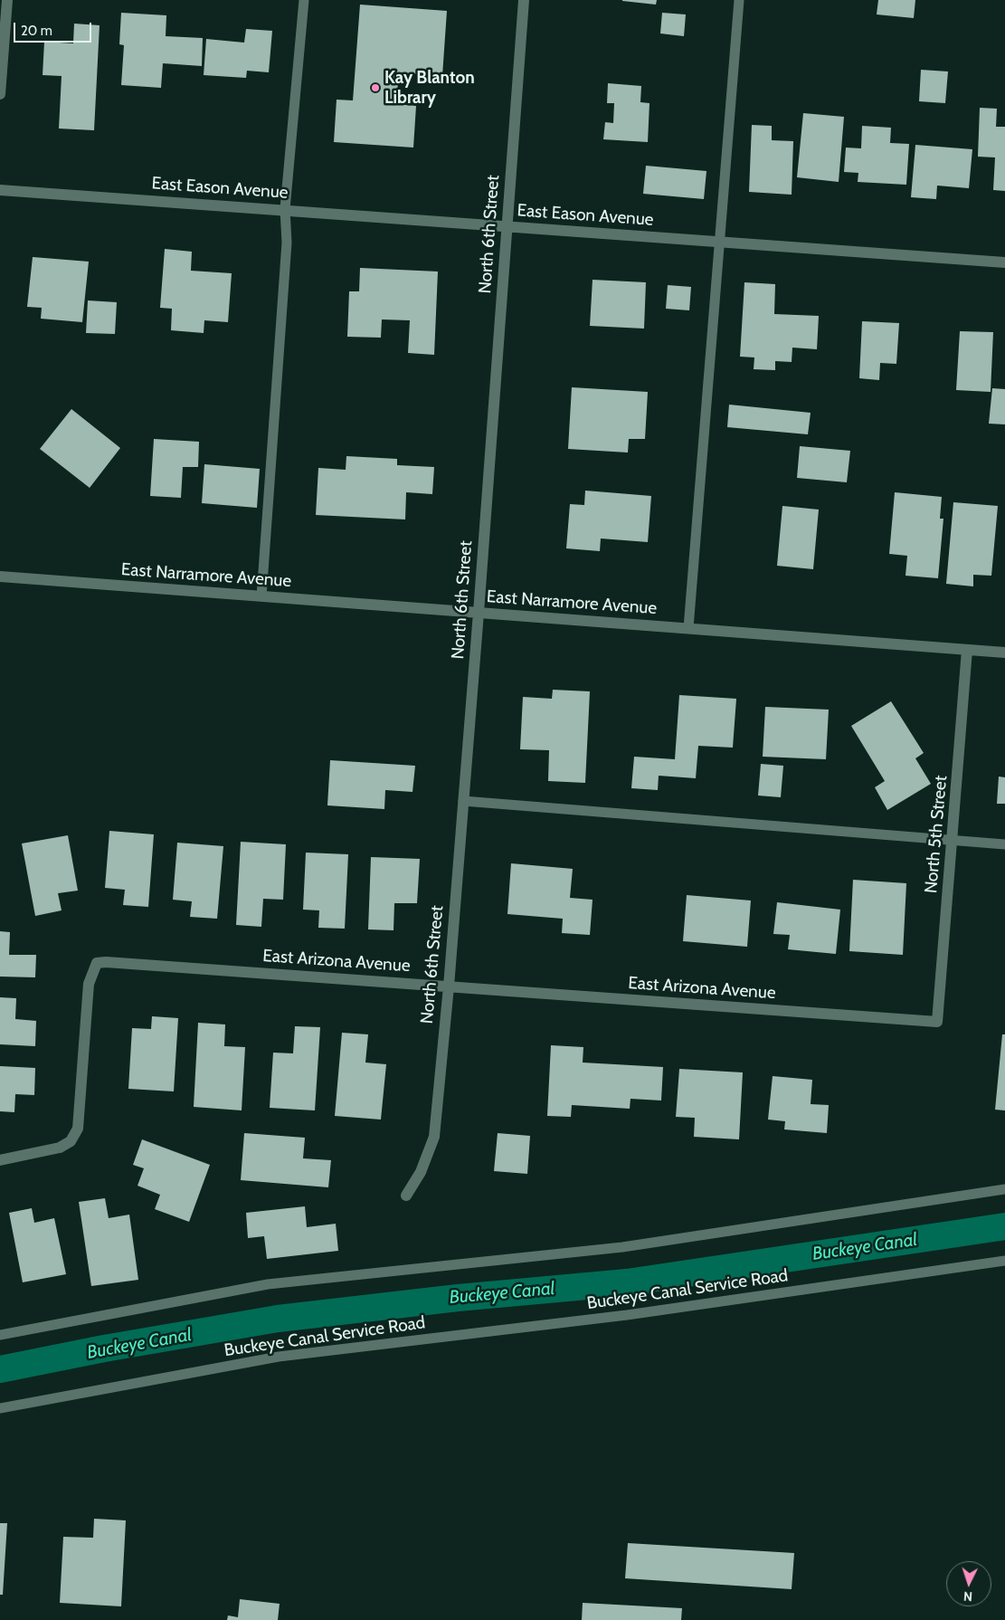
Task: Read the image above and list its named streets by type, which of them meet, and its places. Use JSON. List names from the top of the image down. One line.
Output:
{"streets":{"street":["East Eason Avenue","North 6th Street","East Narramore Avenue","North 5th Street","East Arizona Avenue"],"lane":["Buckeye Canal Service Road"]},"crossings":[["East Eason Avenue","North 6th Street"],["North 6th Street","East Narramore Avenue"],["North 6th Street","East Arizona Avenue"],["East Narramore Avenue","North 5th Street"],["North 5th Street","East Arizona Avenue"]],"water":["Buckeye Canal"],"places":["Kay Blanton Library"],"scale_bar":"20 m","north":"bottom"}
